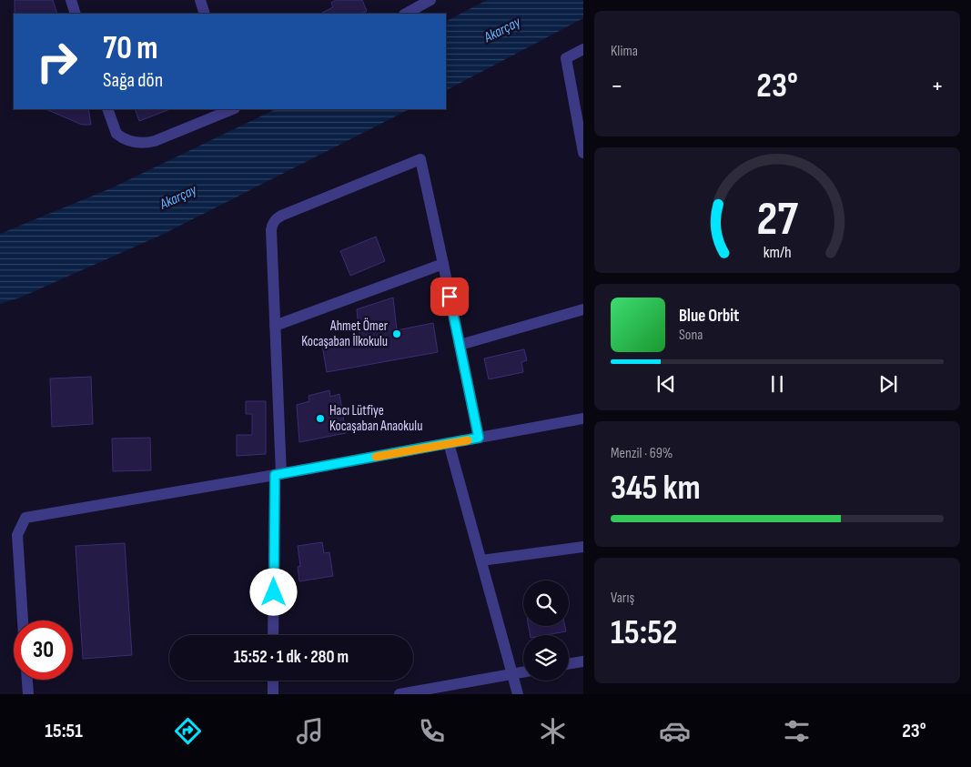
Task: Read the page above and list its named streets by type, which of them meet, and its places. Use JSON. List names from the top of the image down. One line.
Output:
{"water":["Akarçay"],"places":["Ahmet Ömer Kocaşaban İlkokulu","Hacı Lütfiye Kocaşaban Anaokulu"],"page":{"tile":["Klima",["Menzil · 69%","345 km"],["Varış","15:52"]],"turn":["70 m","Sağa dön"],"heat":["−","23°","+"],"song":["Blue Orbit","Sona"],"limit":"30","trip":"15:52 · 1 dk · 280 m","tabs":["15:51","23°"],"gauge":["27","km/h"]}}
